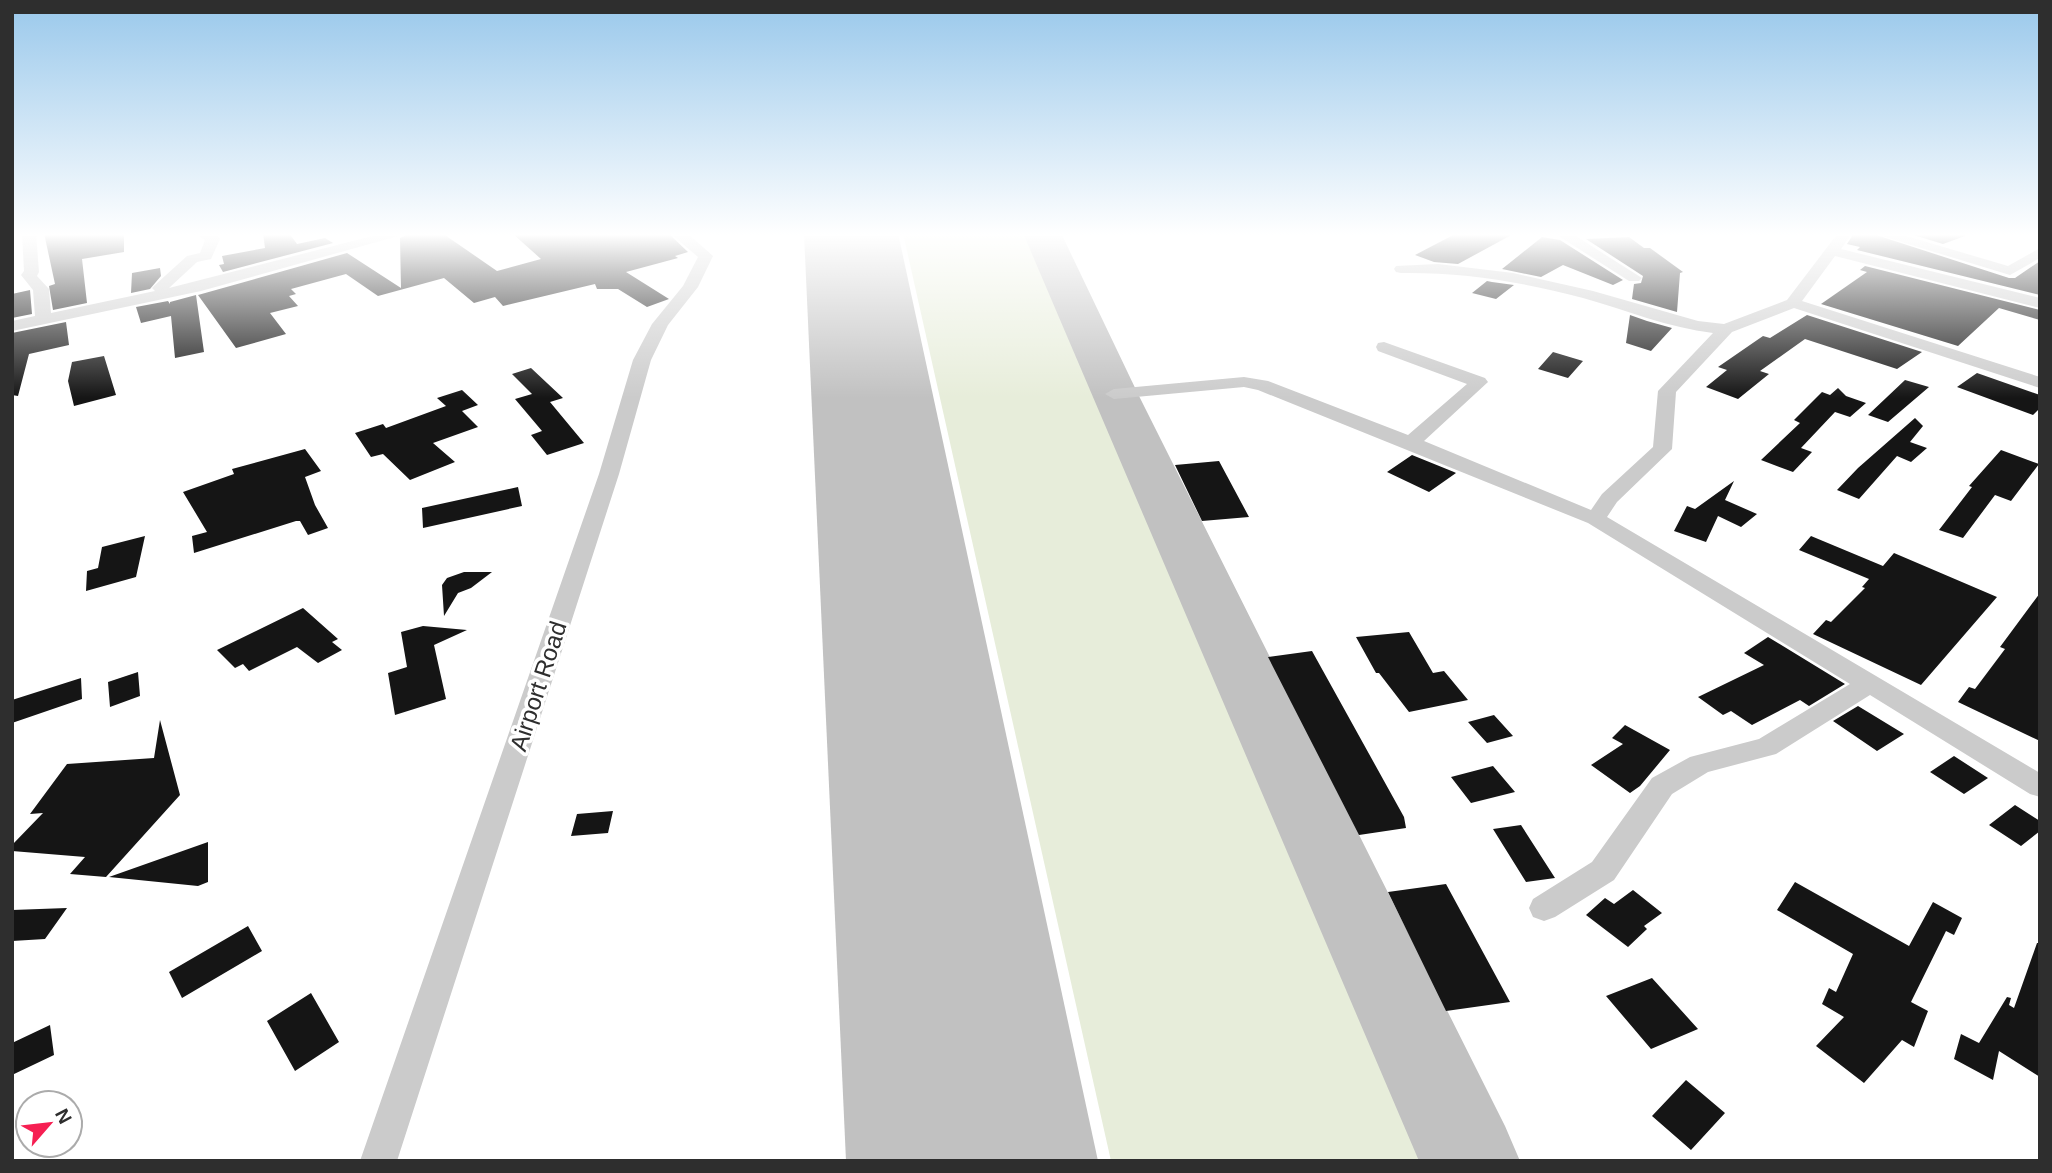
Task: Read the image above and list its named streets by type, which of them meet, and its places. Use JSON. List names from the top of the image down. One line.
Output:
{"streets":{"street":["Airport Road"]},"north":"top right"}
